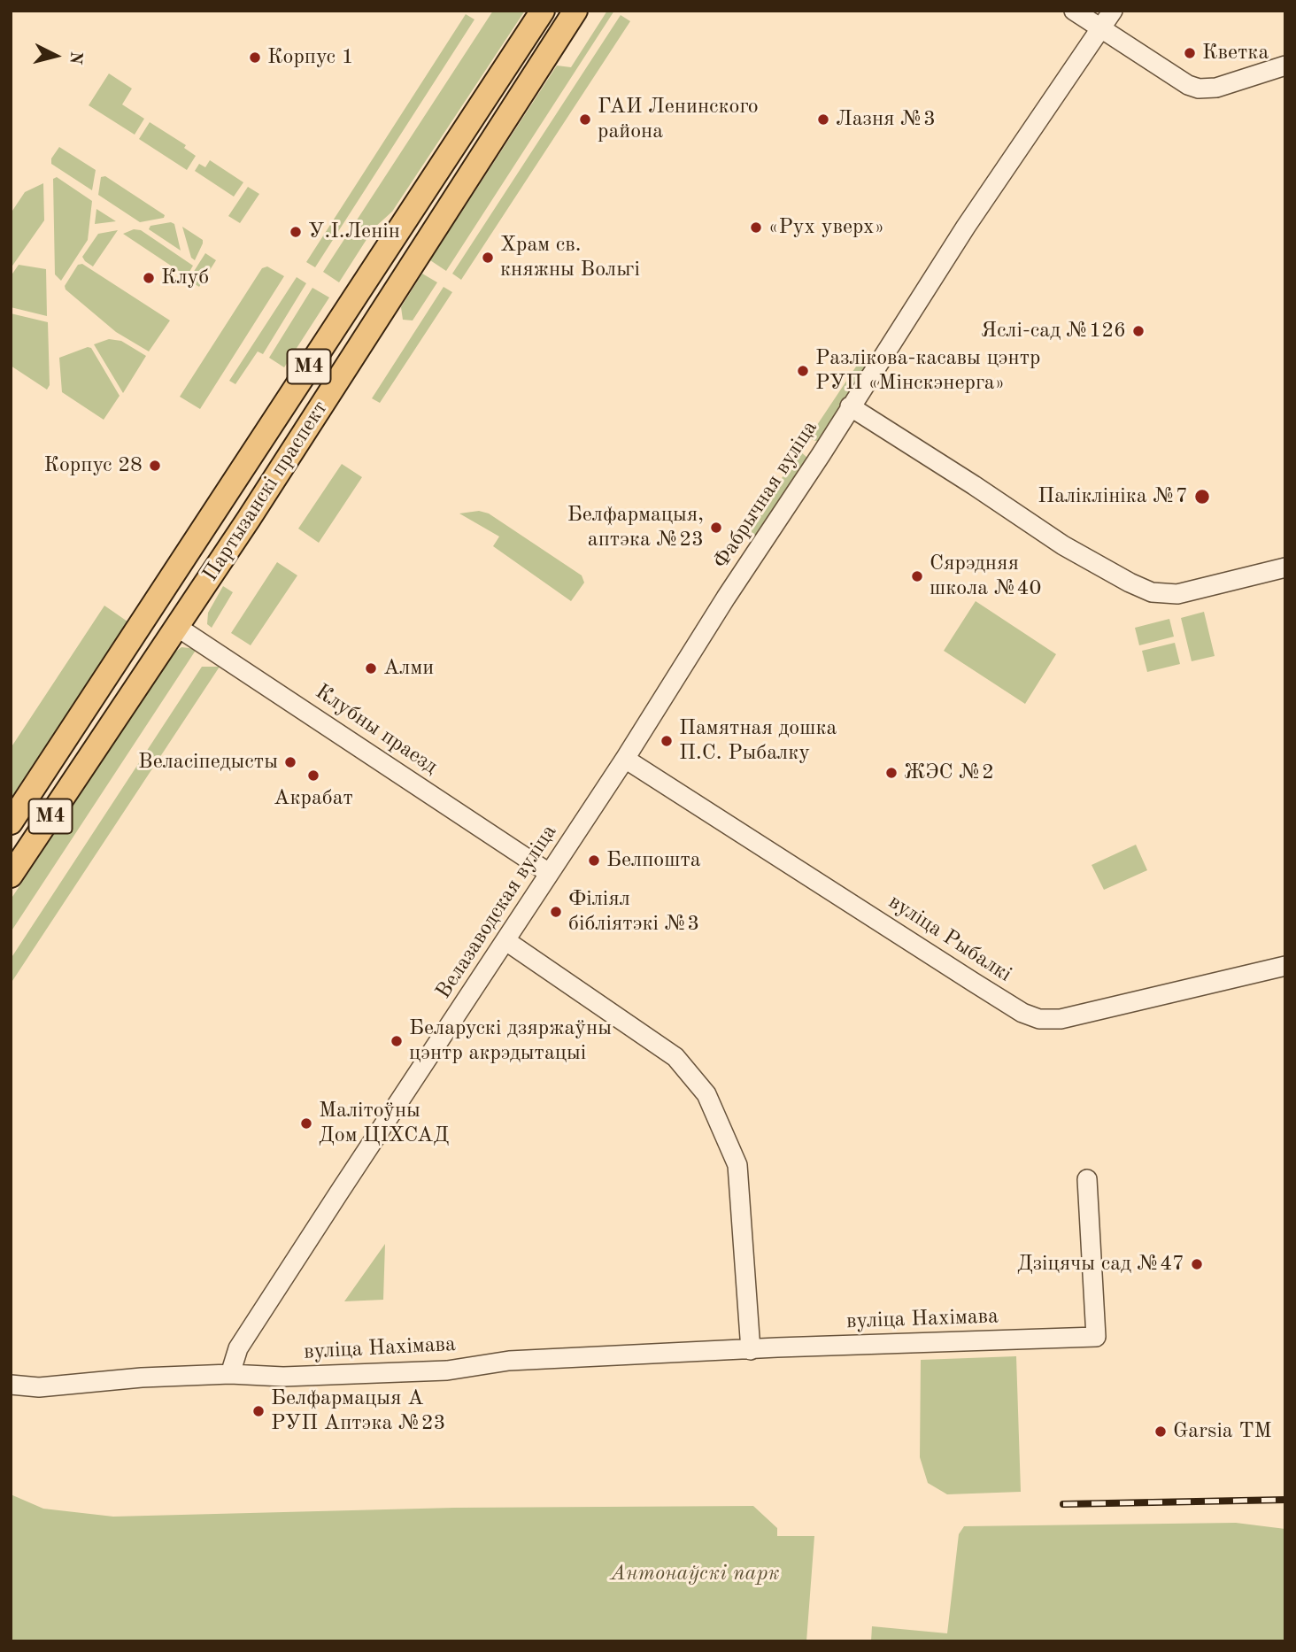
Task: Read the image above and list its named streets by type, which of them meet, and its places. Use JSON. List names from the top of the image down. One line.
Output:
{"streets":{"main road":["М4","Партызанскі праспект"],"street":["Фабрычная вуліца","Клубны праезд","Велазаводская вуліца","вуліца Рыбалкі","вуліца Нахімава"]},"crossings":[["Партызанскі праспект","Клубны праезд"],["Фабрычная вуліца","Велазаводская вуліца"],["Фабрычная вуліца","вуліца Рыбалкі"],["Клубны праезд","Велазаводская вуліца"],["Велазаводская вуліца","вуліца Рыбалкі"],["Велазаводская вуліца","вуліца Нахімава"]],"parks":["Антонаўскі парк"],"places":["Кветка","Корпус 1","ГАИ Ленинского района","Лазня №3","«Рух уверх»","У.І.Ленін","Храм св. княжны Вольгі","Клуб","Яслі-сад №126","Разлікова-касавы цэнтр РУП «Мінскэнерга»","Корпус 28","Паліклініка №7","Белфармацыя, аптэка №23","Сярэдняя школа №40","Алми","Памятная дошка П.С. Рыбалку","Веласіпедысты","ЖЭС №2","Акрабат","Белпошта","Філіял бібліятэкі №3","Беларускі дзяржаўны цэнтр акрэдытацыі","Малітоўны Дом ЦІХСАД","Дзіцячы сад №47","Белфармацыя А РУП Аптэка №23","Garsia TM"],"north":"right"}
